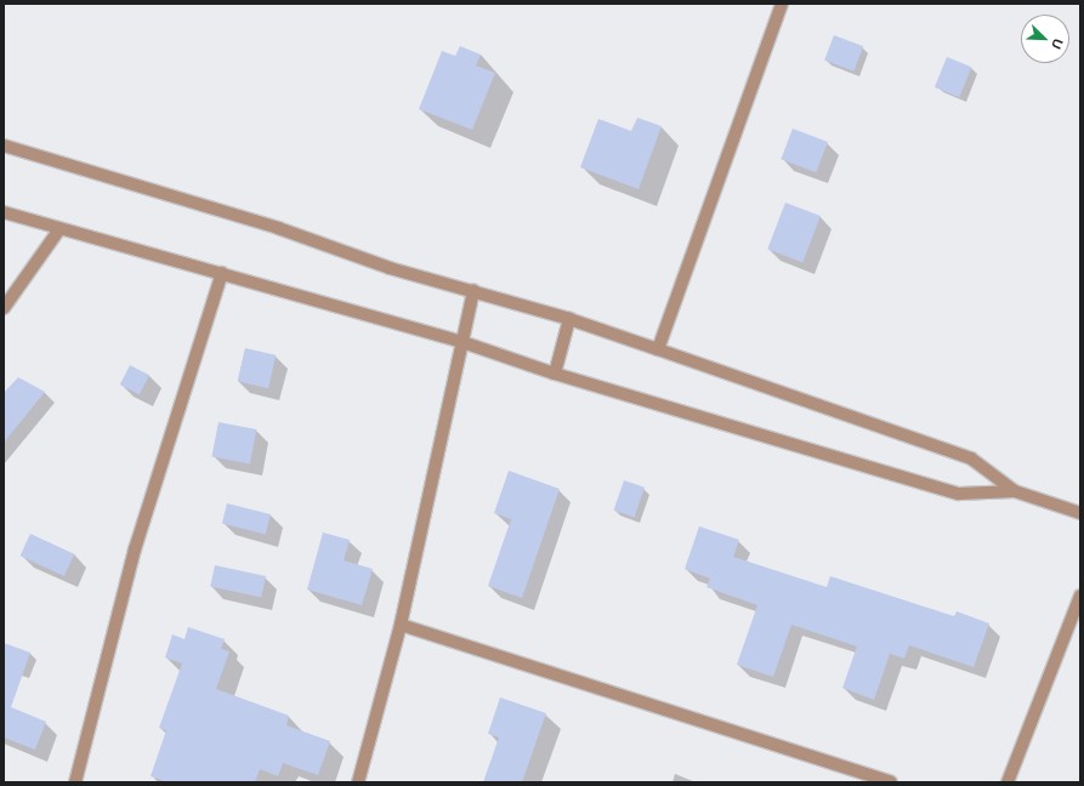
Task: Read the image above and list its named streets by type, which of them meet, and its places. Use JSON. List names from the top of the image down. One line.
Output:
{"north":"bottom right"}
